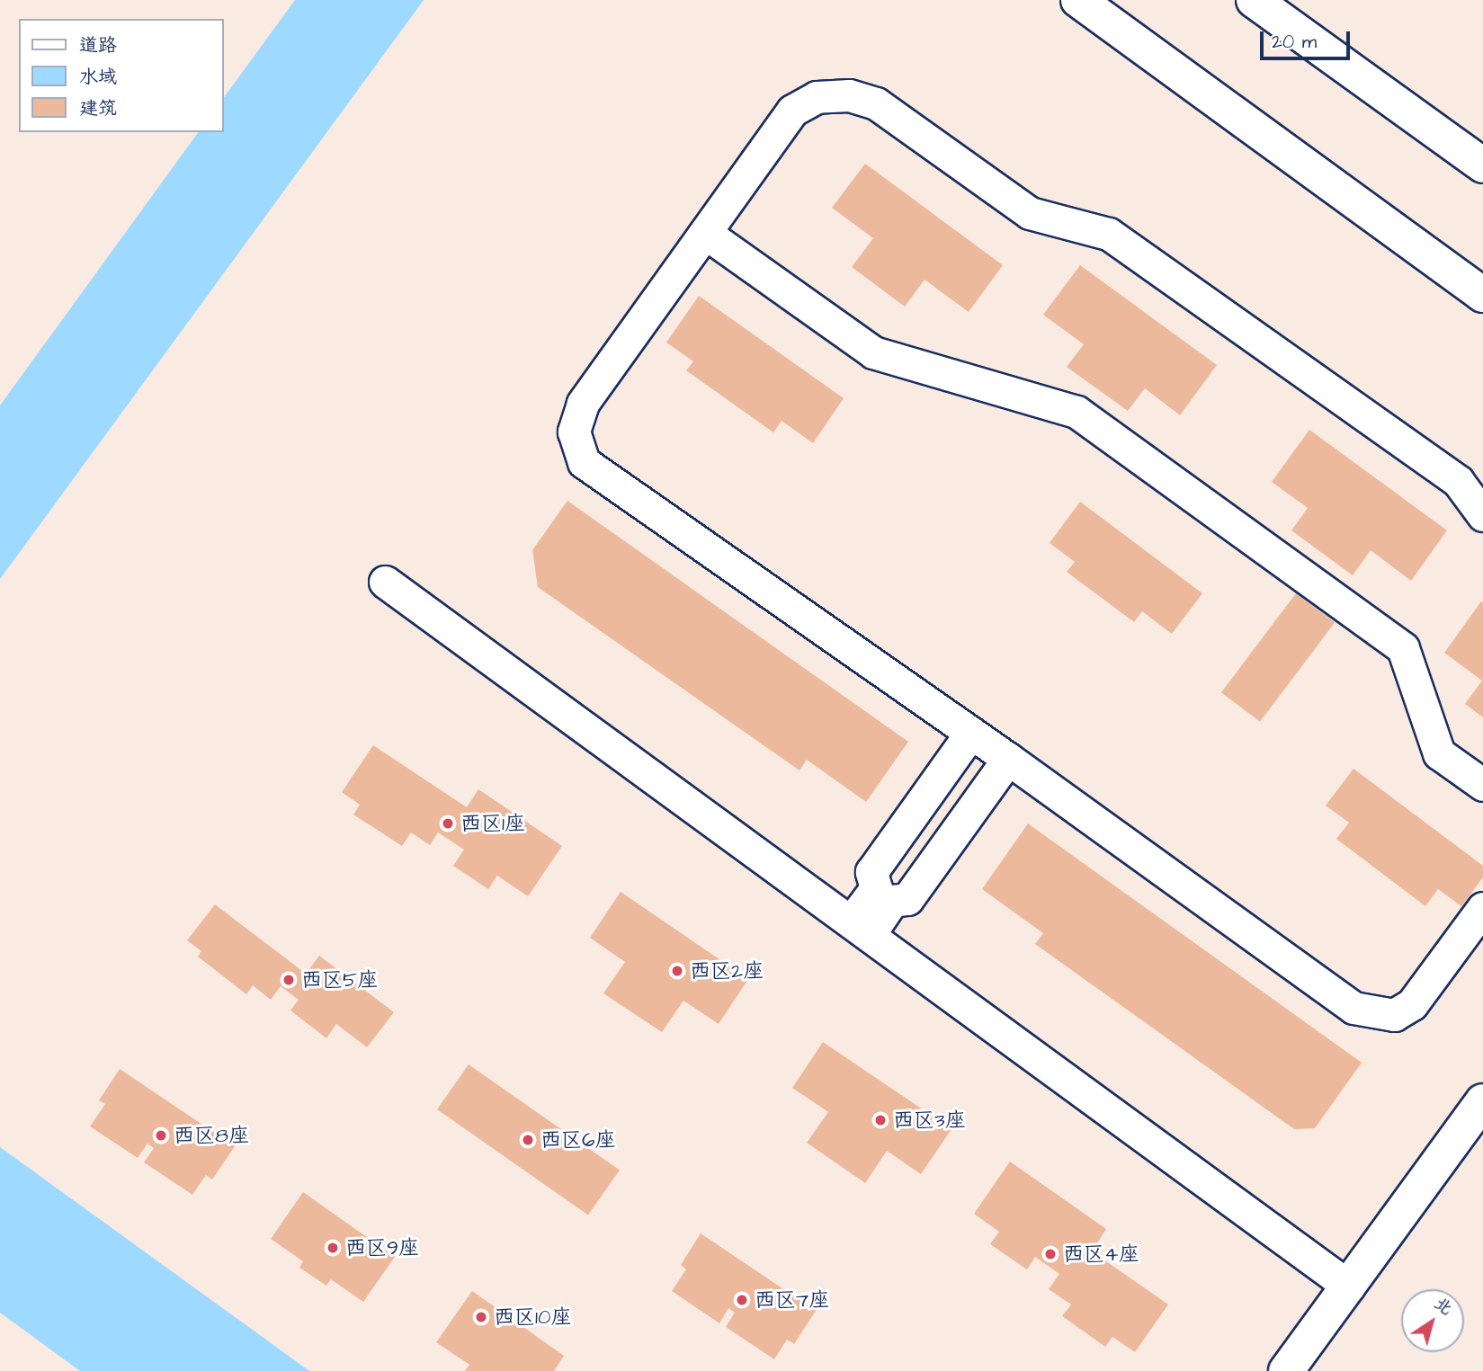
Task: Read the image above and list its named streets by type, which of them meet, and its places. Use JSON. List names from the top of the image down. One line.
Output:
{"places":["西区1座","西区2座","西区5座","西区3座","西区8座","西区6座","西区9座","西区4座","西区7座","西区10座"],"legend":["道路","水域","建筑"],"scale_bar":"20 m","north":"top right"}
